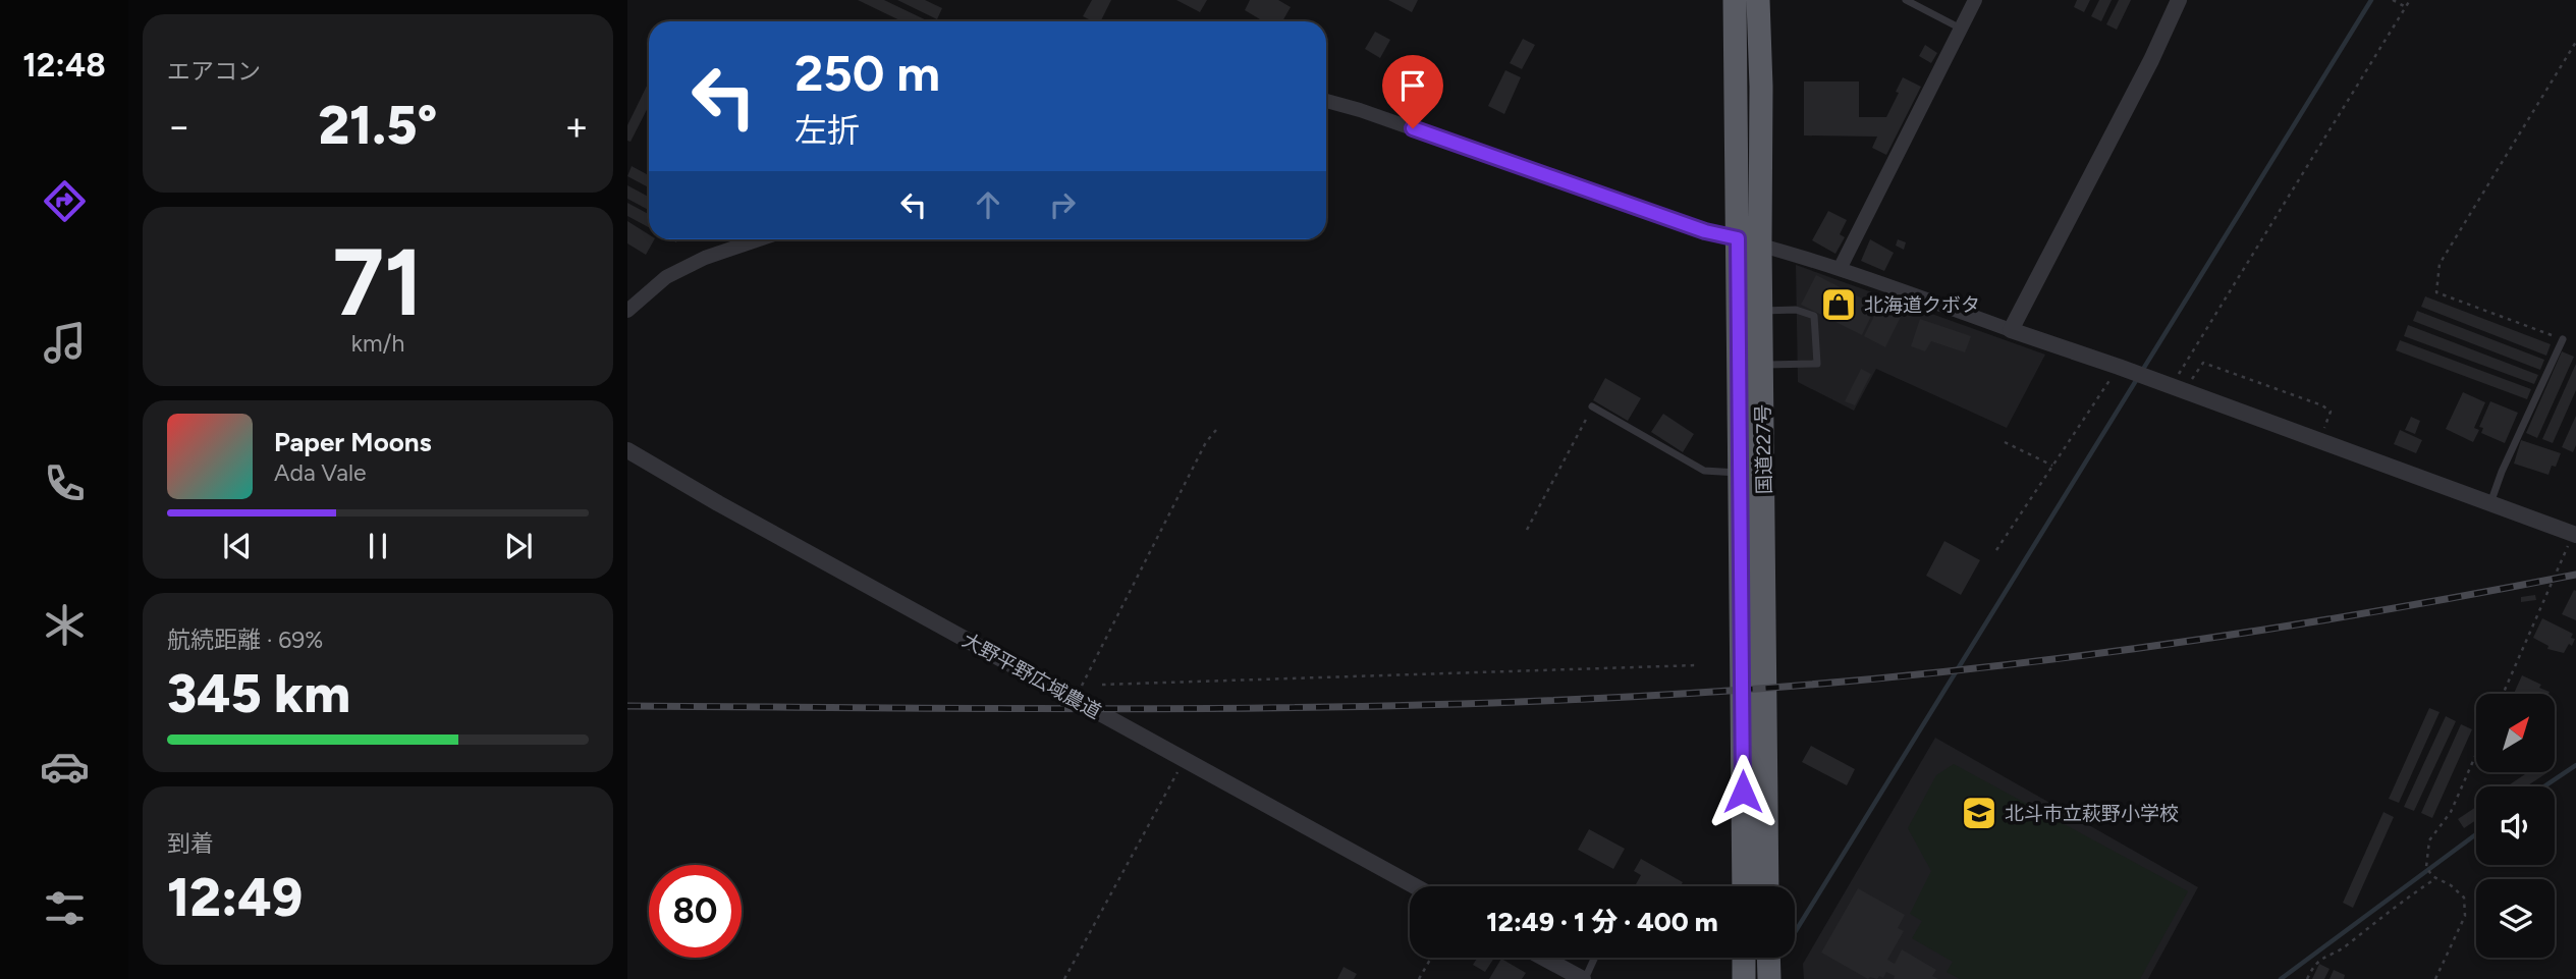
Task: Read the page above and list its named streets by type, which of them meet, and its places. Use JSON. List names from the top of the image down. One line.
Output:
{"streets":{"highway":["国道227号"],"street":["大野平野広域農道"]},"places":{"shop":["北海道クボタ"],"school or university":["北斗市立萩野小学校"]},"north":"top right","page":{"tabs":"12:48","tile":["エアコン",["71","km/h"],["航続距離 · 69%","345 km"],["到着","12:49"]],"turn":["250 m","左折"],"heat":["−","21.5°","+"],"song":["Paper Moons","Ada Vale"],"limit":"80","trip":"12:49 · 1 分 · 400 m"}}
